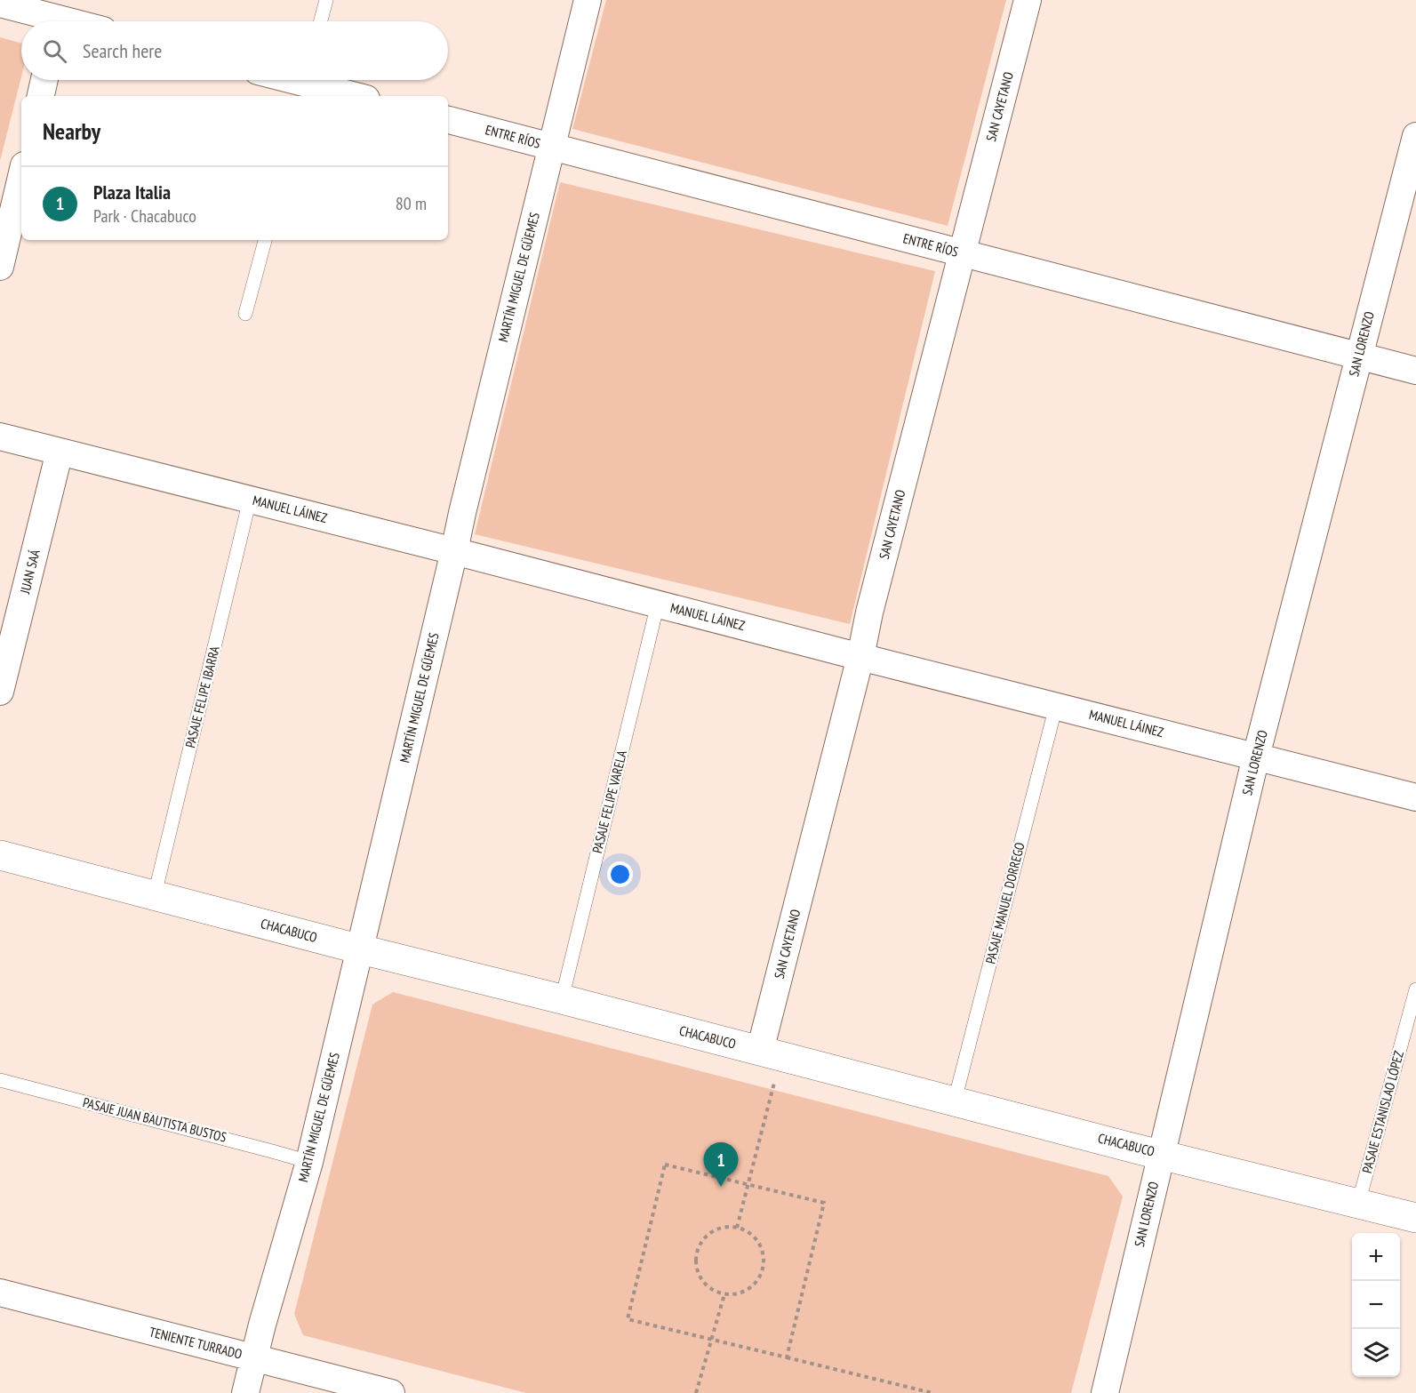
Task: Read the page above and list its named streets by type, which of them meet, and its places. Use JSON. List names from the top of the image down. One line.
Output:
{"streets":{"main road":["CHACABUCO"],"street":["SAN CAYETANO","ENTRE RÍOS","MARTÍN MIGUEL DE GÜEMES","SAN LORENZO","MANUEL LÁINEZ","JUAN SAÁ","TENIENTE TURRADO"],"lane":["PASAJE FELIPE IBARRA","PASAJE FELIPE VARELA","PASAJE MANUEL DORREGO","PASAJE ESTANISLAO LÓPEZ","PASAJE JUAN BAUTISTA BUSTOS"]},"crossings":[["SAN CAYETANO","ENTRE RÍOS"],["SAN CAYETANO","MANUEL LÁINEZ"],["SAN CAYETANO","CHACABUCO"],["ENTRE RÍOS","MARTÍN MIGUEL DE GÜEMES"],["ENTRE RÍOS","SAN LORENZO"],["MARTÍN MIGUEL DE GÜEMES","MANUEL LÁINEZ"],["MARTÍN MIGUEL DE GÜEMES","CHACABUCO"],["MARTÍN MIGUEL DE GÜEMES","PASAJE JUAN BAUTISTA BUSTOS"],["MARTÍN MIGUEL DE GÜEMES","TENIENTE TURRADO"],["SAN LORENZO","MANUEL LÁINEZ"],["SAN LORENZO","CHACABUCO"],["MANUEL LÁINEZ","JUAN SAÁ"],["MANUEL LÁINEZ","PASAJE FELIPE IBARRA"],["MANUEL LÁINEZ","PASAJE FELIPE VARELA"],["MANUEL LÁINEZ","PASAJE MANUEL DORREGO"],["PASAJE FELIPE IBARRA","CHACABUCO"],["PASAJE FELIPE VARELA","CHACABUCO"],["PASAJE MANUEL DORREGO","CHACABUCO"],["CHACABUCO","PASAJE ESTANISLAO LÓPEZ"]],"page":{"search":"Search here","heading":"Nearby","list":[{"mark":"1","name":"Plaza Italia","note":"Park · Chacabuco","value":"80 m"}],"pins":"1","map_buttons":["+","−"]}}
